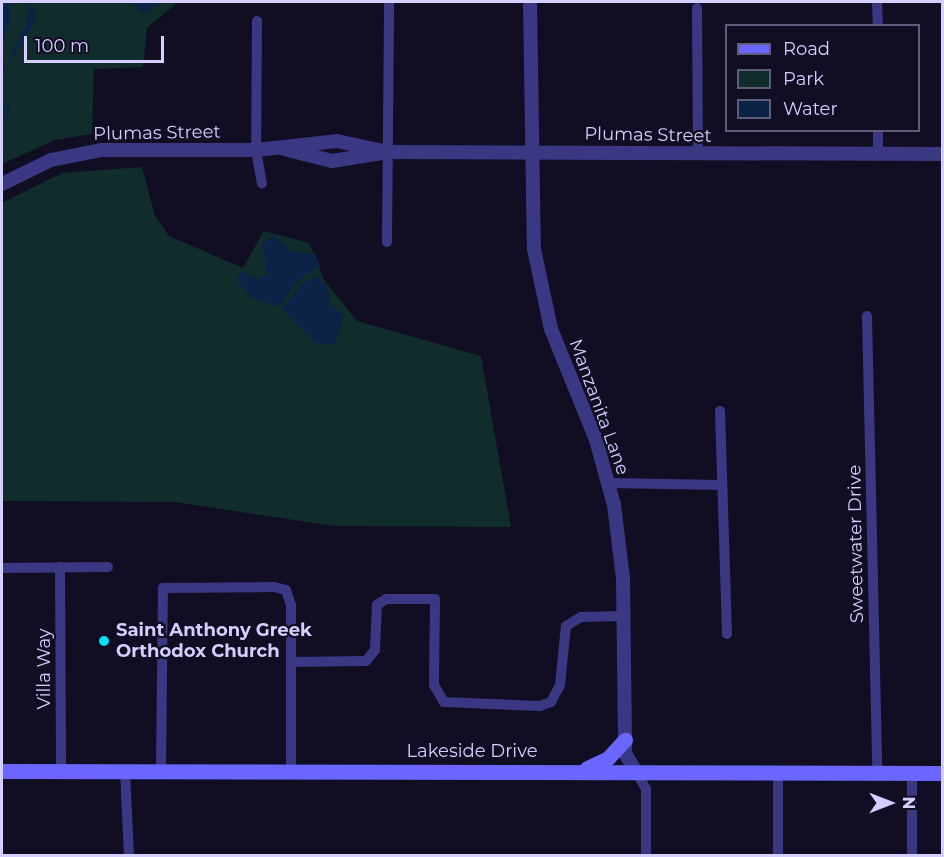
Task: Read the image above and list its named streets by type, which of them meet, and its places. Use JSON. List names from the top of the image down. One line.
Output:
{"streets":{"main road":["Lakeside Drive"],"street":["Plumas Street","Manzanita Lane","Sweetwater Drive","Villa Way"]},"crossings":[["Plumas Street","Manzanita Lane"],["Manzanita Lane","Lakeside Drive"],["Sweetwater Drive","Lakeside Drive"],["Villa Way","Lakeside Drive"]],"places":["Saint Anthony Greek Orthodox Church"],"legend":["Road","Park","Water"],"scale_bar":"100 m","north":"right"}
